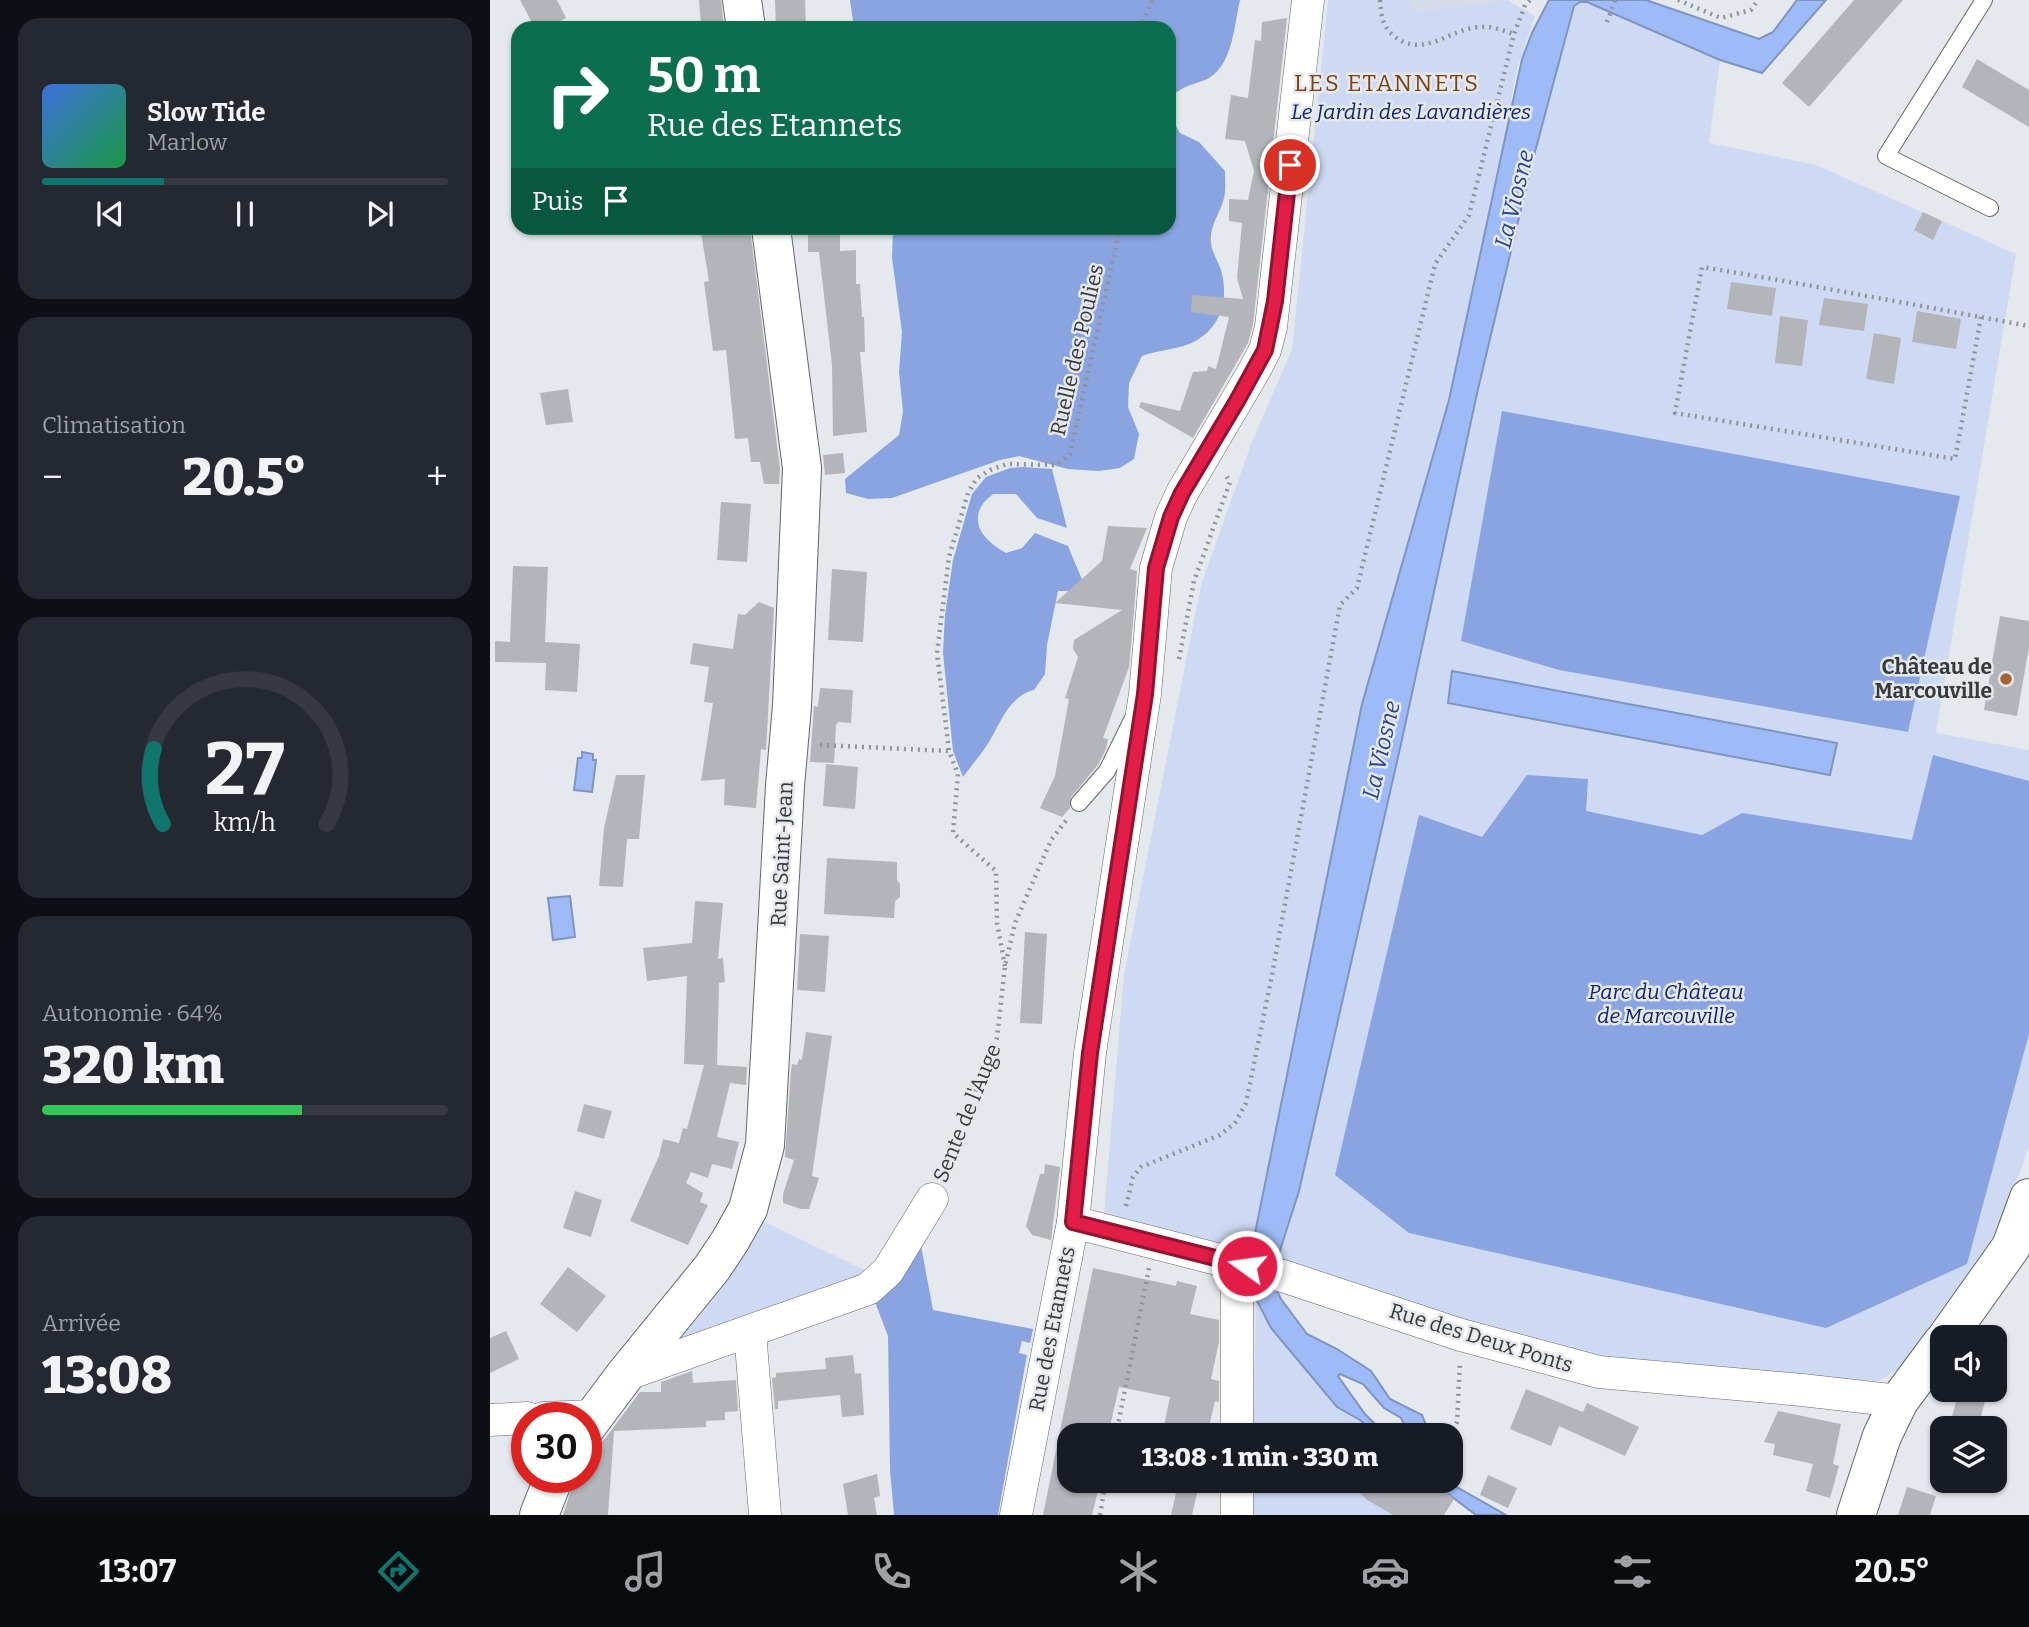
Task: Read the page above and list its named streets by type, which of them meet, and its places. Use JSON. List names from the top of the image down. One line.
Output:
{"streets":{"street":["Rue Saint-Jean","Sente de l'Auge","Rue des Etannets","Rue des Deux Ponts"],"path":["Ruelle des Poulies"]},"crossings":[["Ruelle des Poulies","Sente de l'Auge"],["Rue Saint-Jean","Sente de l'Auge"],["Rue des Etannets","Rue des Deux Ponts"]],"districts":["LES ETANNETS"],"water":["La Viosne"],"parks":["Le Jardin des Lavandières","Parc du Château de Marcouville"],"places":["Château de Marcouville"],"page":{"turn":["50 m","Rue des Etannets"],"song":["Slow Tide","Marlow"],"then":"Puis","tile":["Climatisation",["Autonomie · 64%","320 km"],["Arrivée","13:08"]],"heat":["−","20.5°","+"],"limit":"30","trip":"13:08 · 1 min · 330 m","tabs":["13:07","20.5°"],"gauge":["27","km/h"]}}
